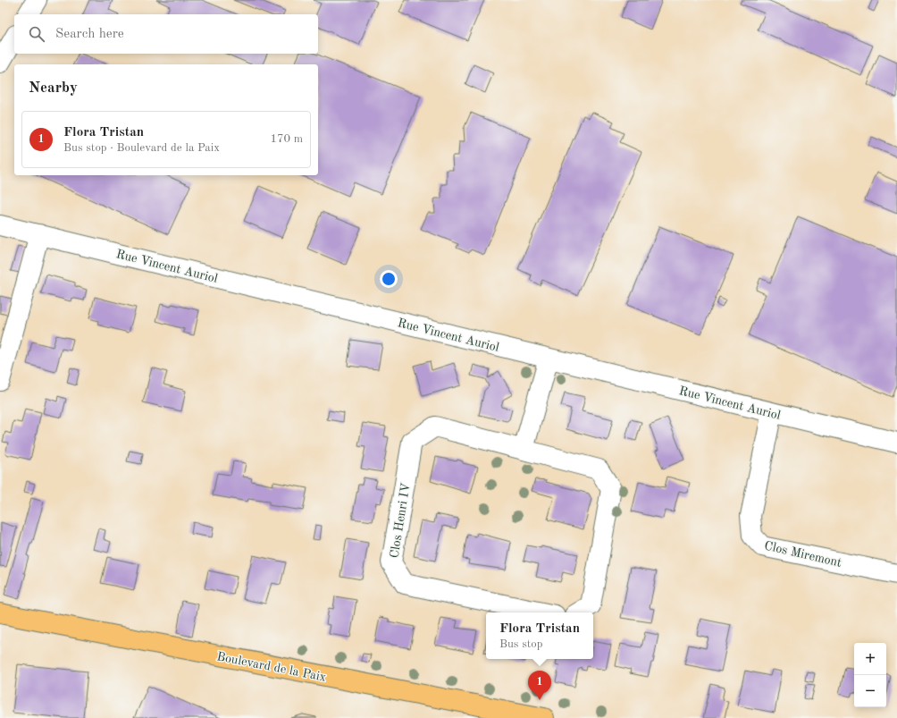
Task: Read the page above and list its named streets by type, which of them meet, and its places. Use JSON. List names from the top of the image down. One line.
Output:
{"streets":{"main road":["Boulevard de la Paix"],"street":["Rue Vincent Auriol","Clos Henri IV","Clos Miremont"]},"crossings":[["Rue Vincent Auriol","Clos Miremont"]],"page":{"search":"Search here","heading":"Nearby","list":[{"mark":"1","name":"Flora Tristan","note":"Bus stop · Boulevard de la Paix","value":"170 m"}],"popup":["Flora Tristan","Bus stop"],"map_buttons":["+","−"],"pins":"1"}}
